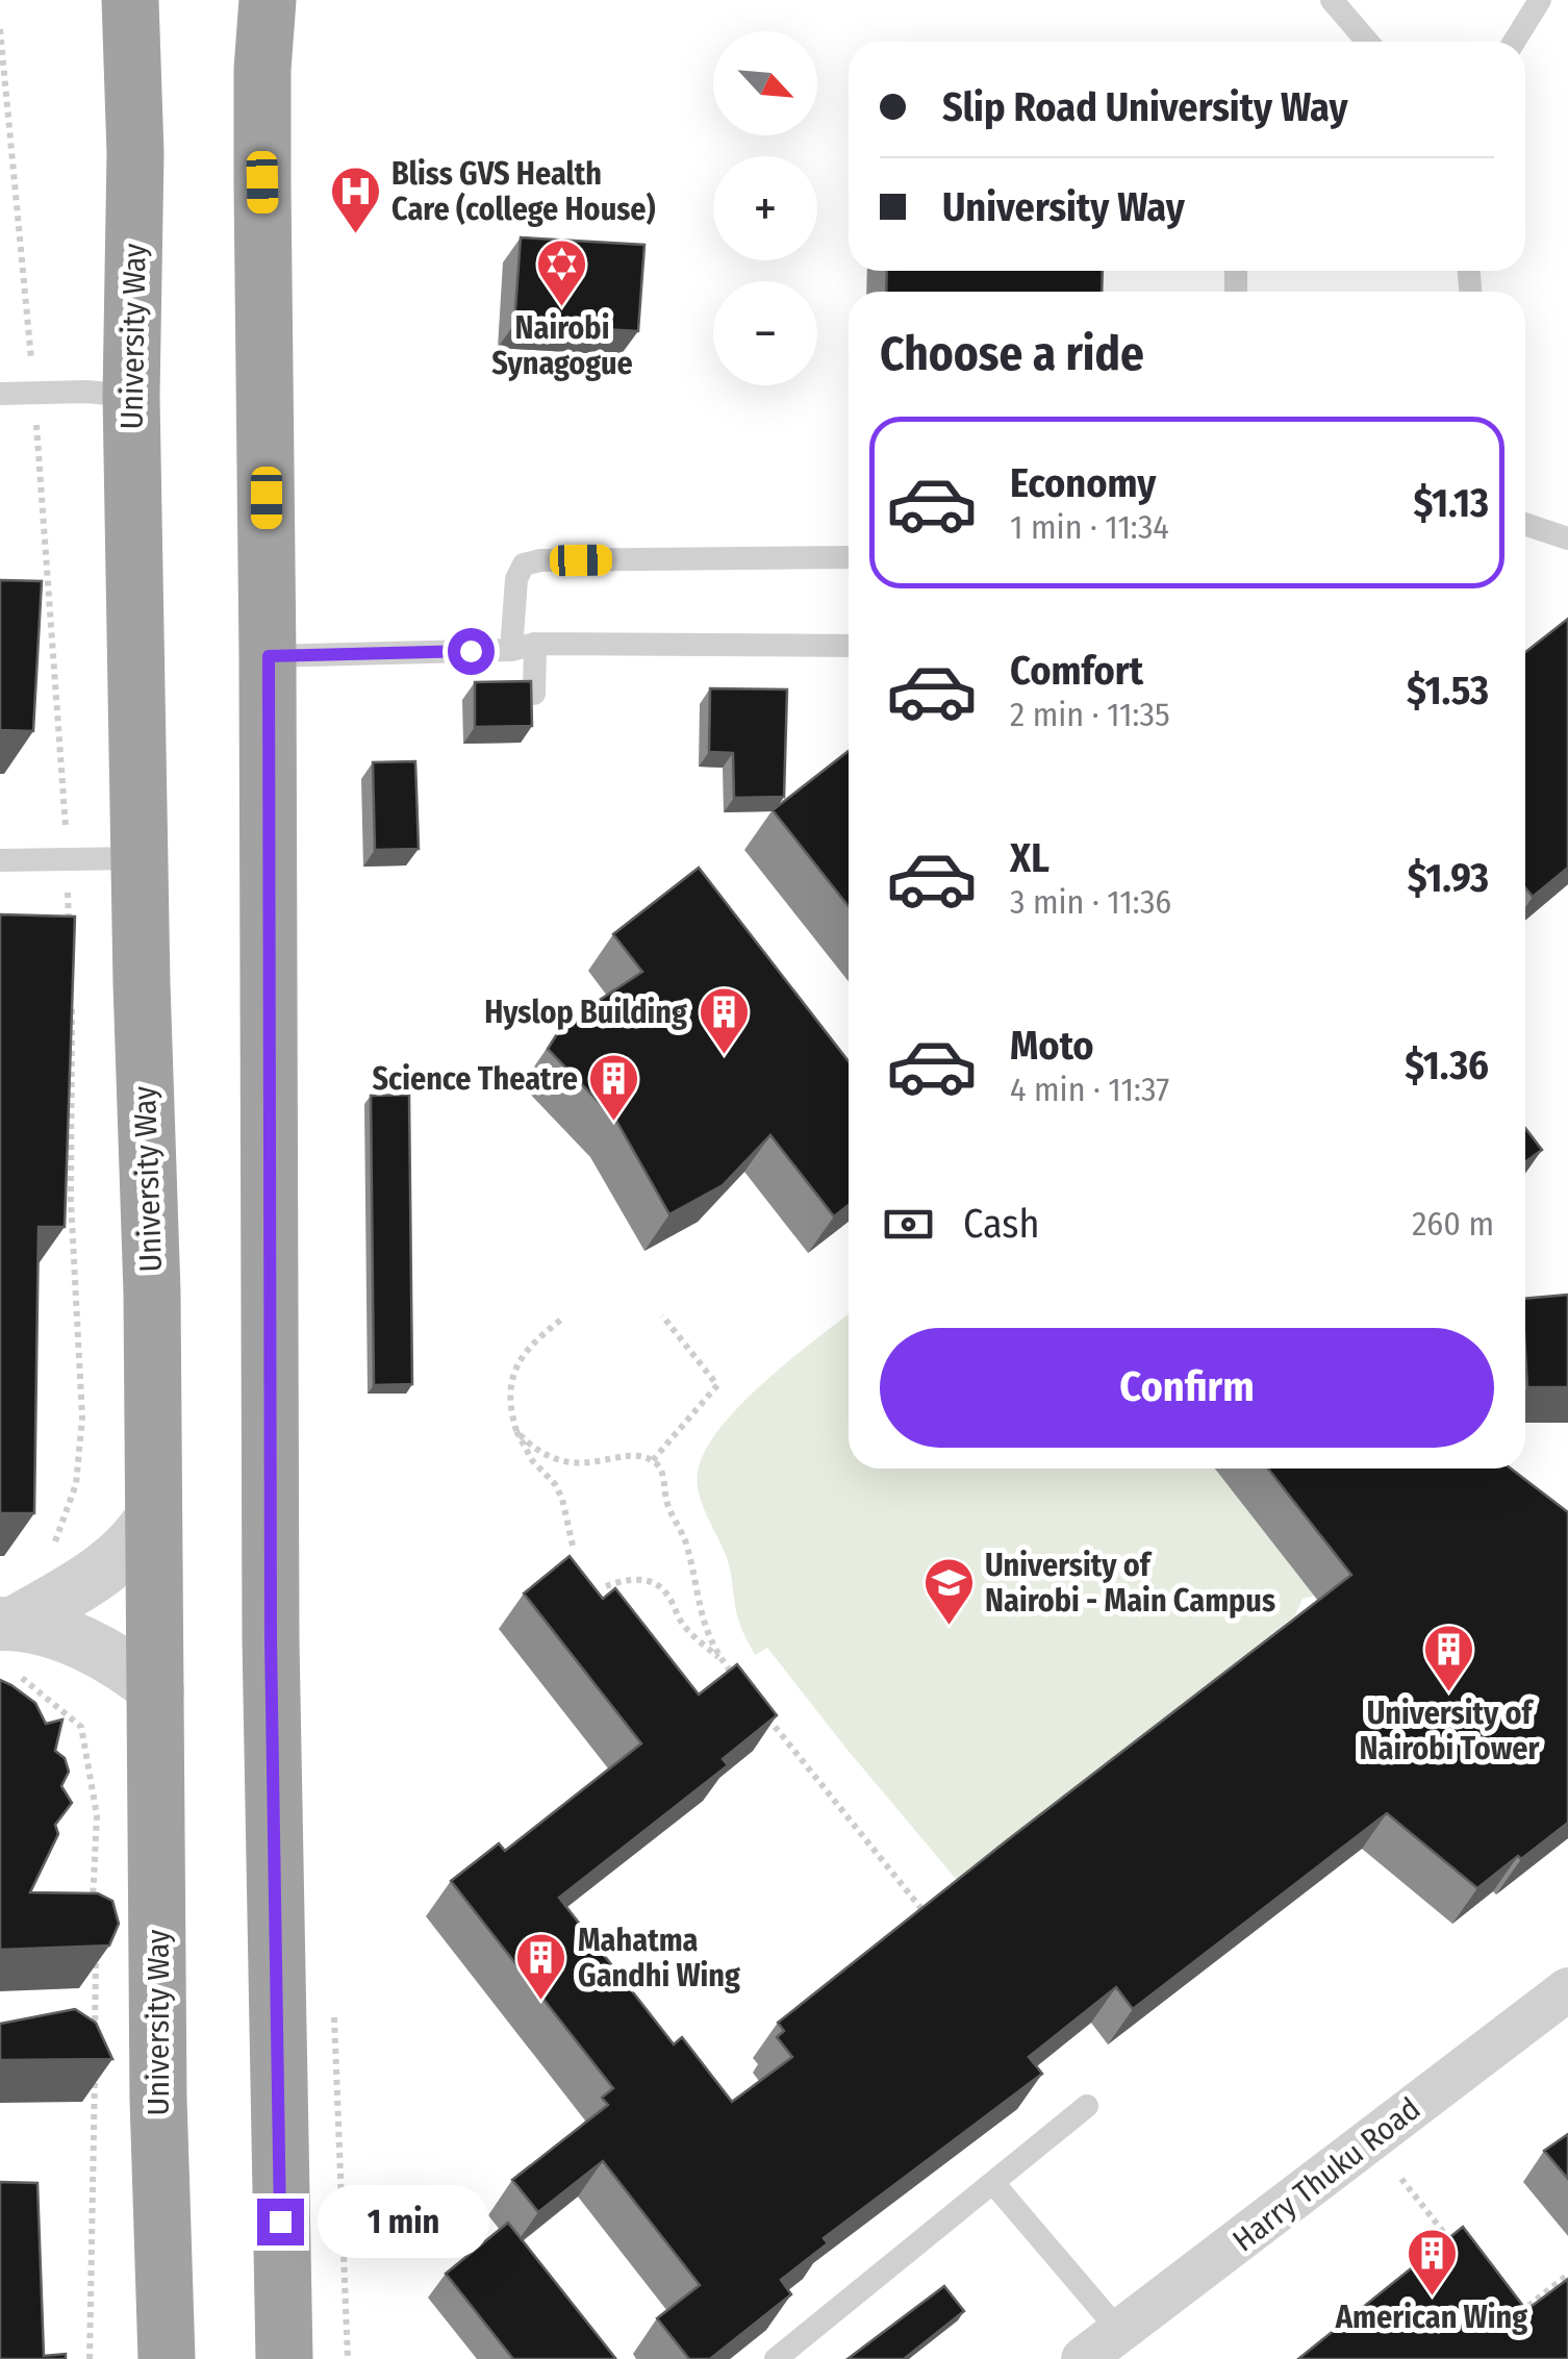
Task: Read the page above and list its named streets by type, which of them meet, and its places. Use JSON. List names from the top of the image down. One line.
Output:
{"streets":{"highway":["University Way"],"street":["Harry Thuku Road"]},"places":{"hospital":["Bliss GVS Health Care (college House)"],"synagogue":["Nairobi Synagogue"],"building":["Hyslop Building","Science Theatre","University of Nairobi Tower","Mahatma Gandhi Wing","American Wing"],"school or university":["University of Nairobi - Main Campus"]},"north":"bottom right","page":{"map_buttons":["+","−"],"banner":["Slip Road University Way","University Way"],"heading":"Choose a ride","list":[{"name":"Economy","note":"1 min · 11:34","value":"$1.13"},{"name":"Comfort","note":"2 min · 11:35","value":"$1.53"},{"name":"XL","note":"3 min · 11:36","value":"$1.93"},{"name":"Moto","note":"4 min · 11:37","value":"$1.36"}],"pay":["Cash","260 m"],"buttons":"Confirm","bubble":"1 min"}}
